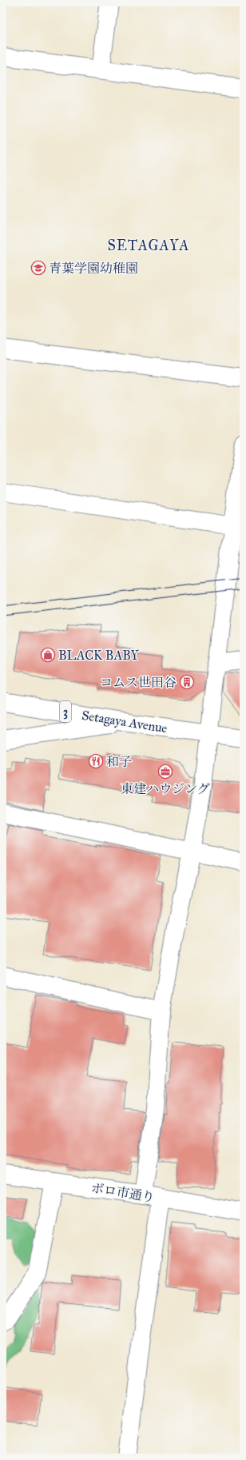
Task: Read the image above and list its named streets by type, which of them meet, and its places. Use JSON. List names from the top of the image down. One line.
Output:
{"streets":{"street":["3","Setagaya Avenue","ボロ市通り"]},"crossings":[["3","Setagaya Avenue"]],"districts":["SETAGAYA"],"places":{"school or university":["青葉学園幼稚園"],"shop":["BLACK BABY"],"building":["コムス世田谷"],"restaurant":["和子"],"office":["東建ハウジング"]}}
